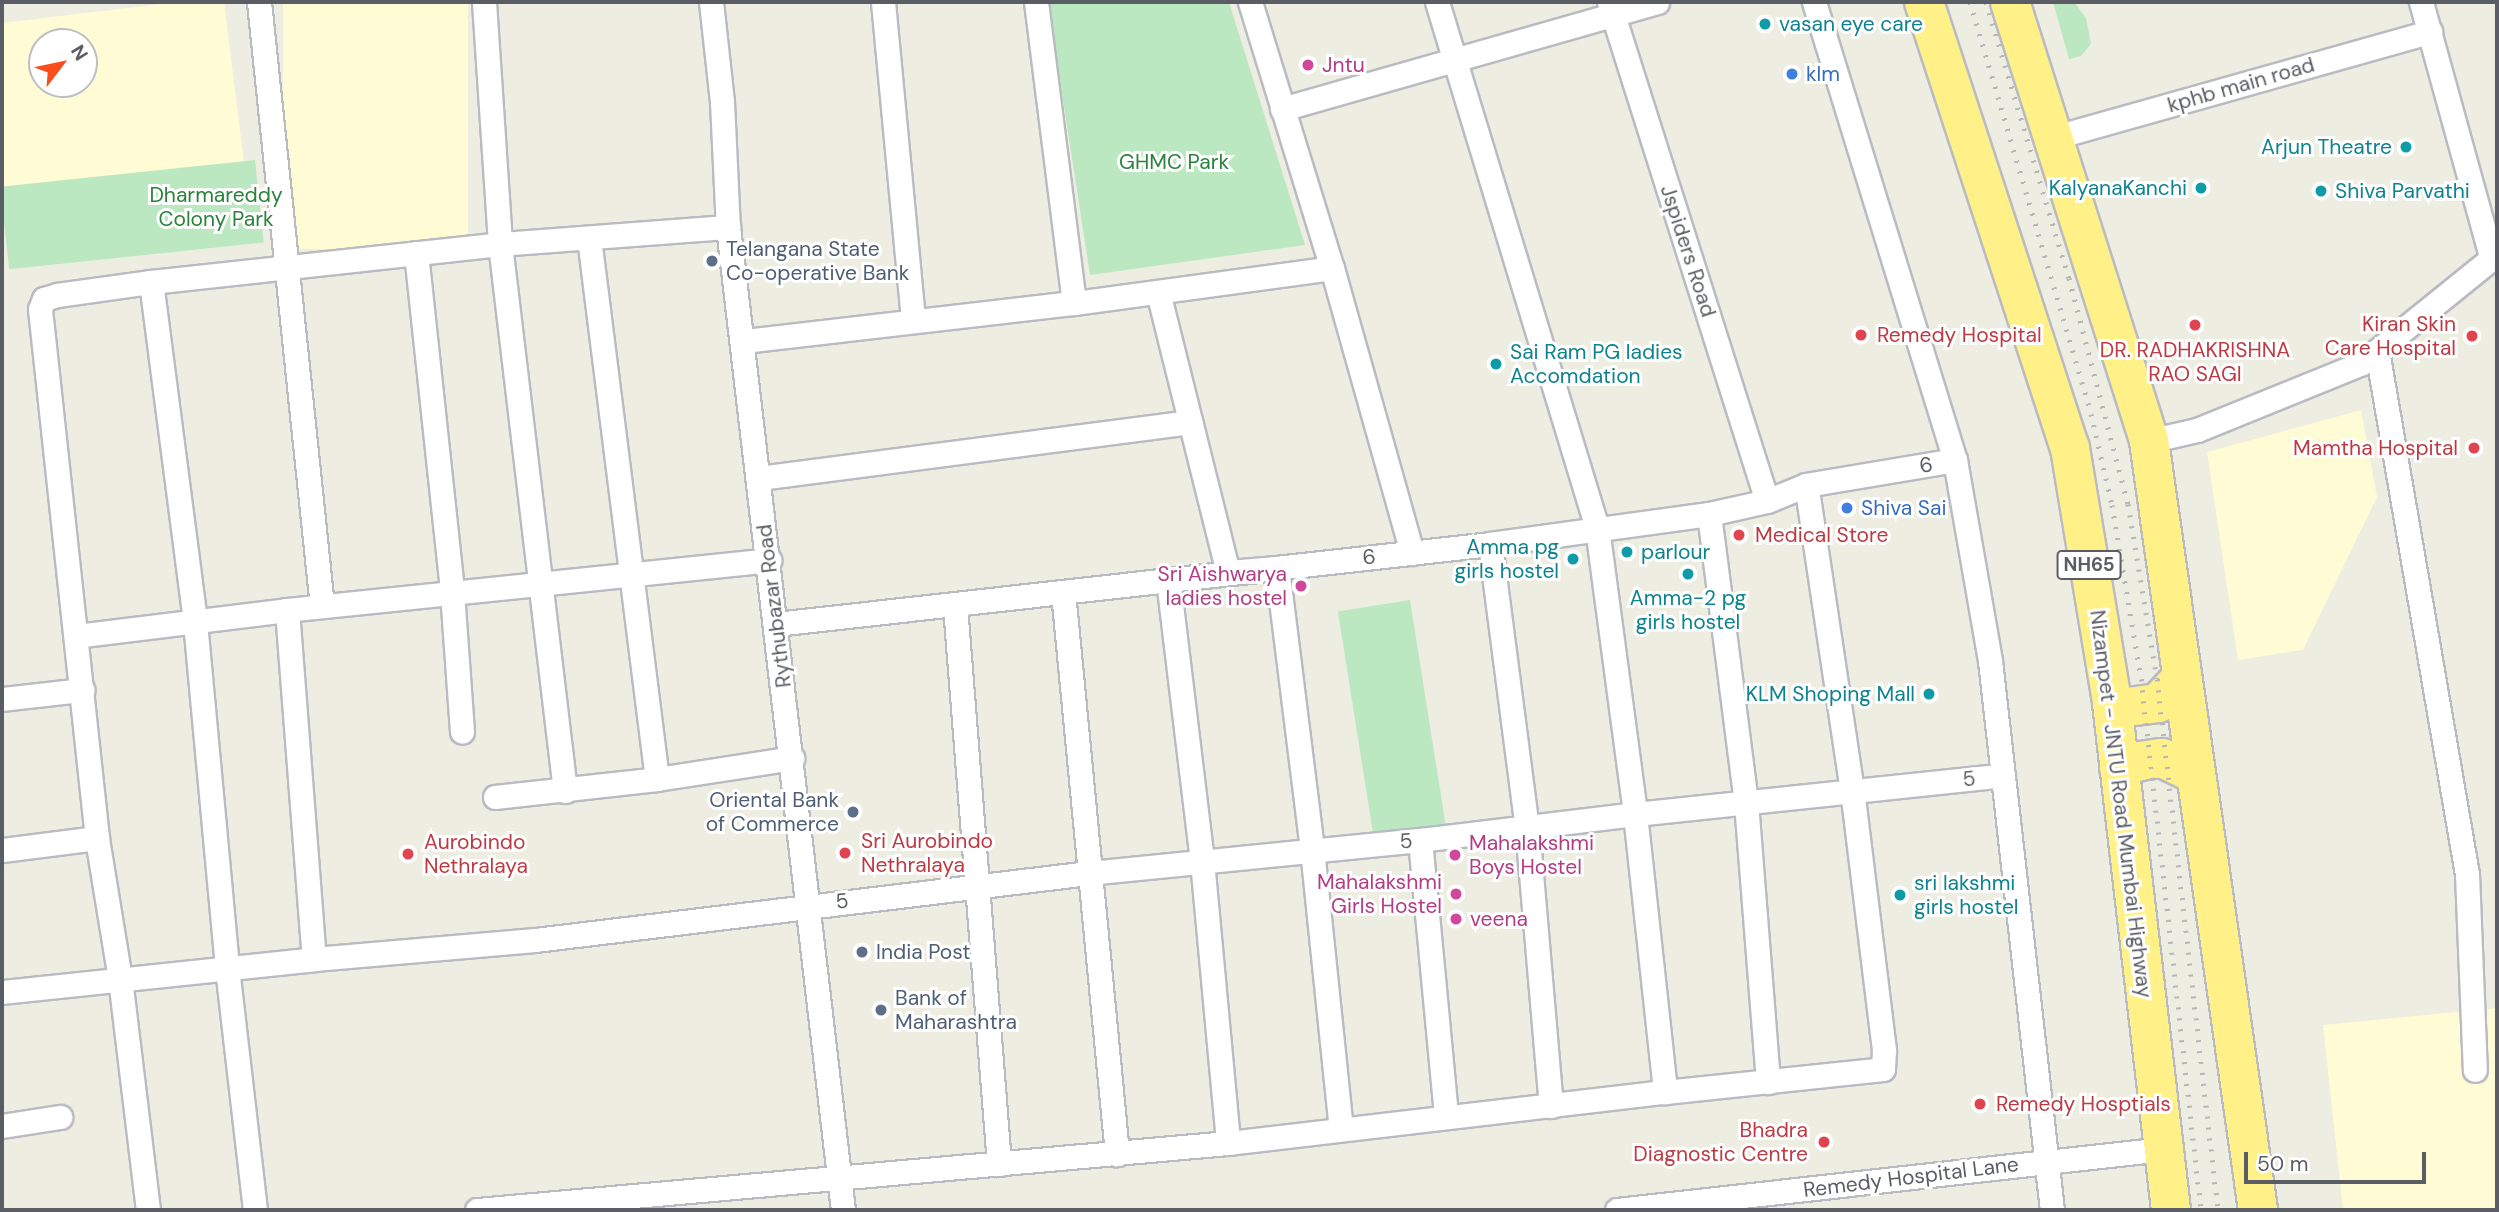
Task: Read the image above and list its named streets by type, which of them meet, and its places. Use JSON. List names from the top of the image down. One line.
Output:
{"streets":{"highway":["NH65","Nizampet - JNTU Road Mumbai Highway"],"street":["kphb main road","Jspiders Road","6","Rythubazar Road","5","Remedy Hospital Lane"]},"crossings":[["Jspiders Road","6"],["6","Rythubazar Road"],["Rythubazar Road","5"],["Nizampet - JNTU Road Mumbai Highway","Remedy Hospital Lane"]],"parks":["GHMC Park","Dharmareddy Colony Park"],"places":["vasan eye care","Jntu","klm","Arjun Theatre","KalyanaKanchi","Shiva Parvathi","Telangana State Co-operative Bank","DR. RADHAKRISHNA RAO SAGI","Remedy Hospital","Kiran Skin Care Hospital","Sai Ram PG ladies Accomdation","Mamtha Hospital","Shiva Sai","Medical Store","parlour","Amma pg girls hostel","Amma-2 pg girls hostel","Sri Aishwarya ladies hostel","KLM Shoping Mall","Oriental Bank of Commerce","Sri Aurobindo Nethralaya","Aurobindo Nethralaya","Mahalakshmi Boys Hostel","Mahalakshmi Girls Hostel","sri lakshmi girls hostel","veena","India Post","Bank of Maharashtra","Remedy Hosptials","Bhadra Diagnostic Centre"],"scale_bar":"50 m","north":"top right"}
